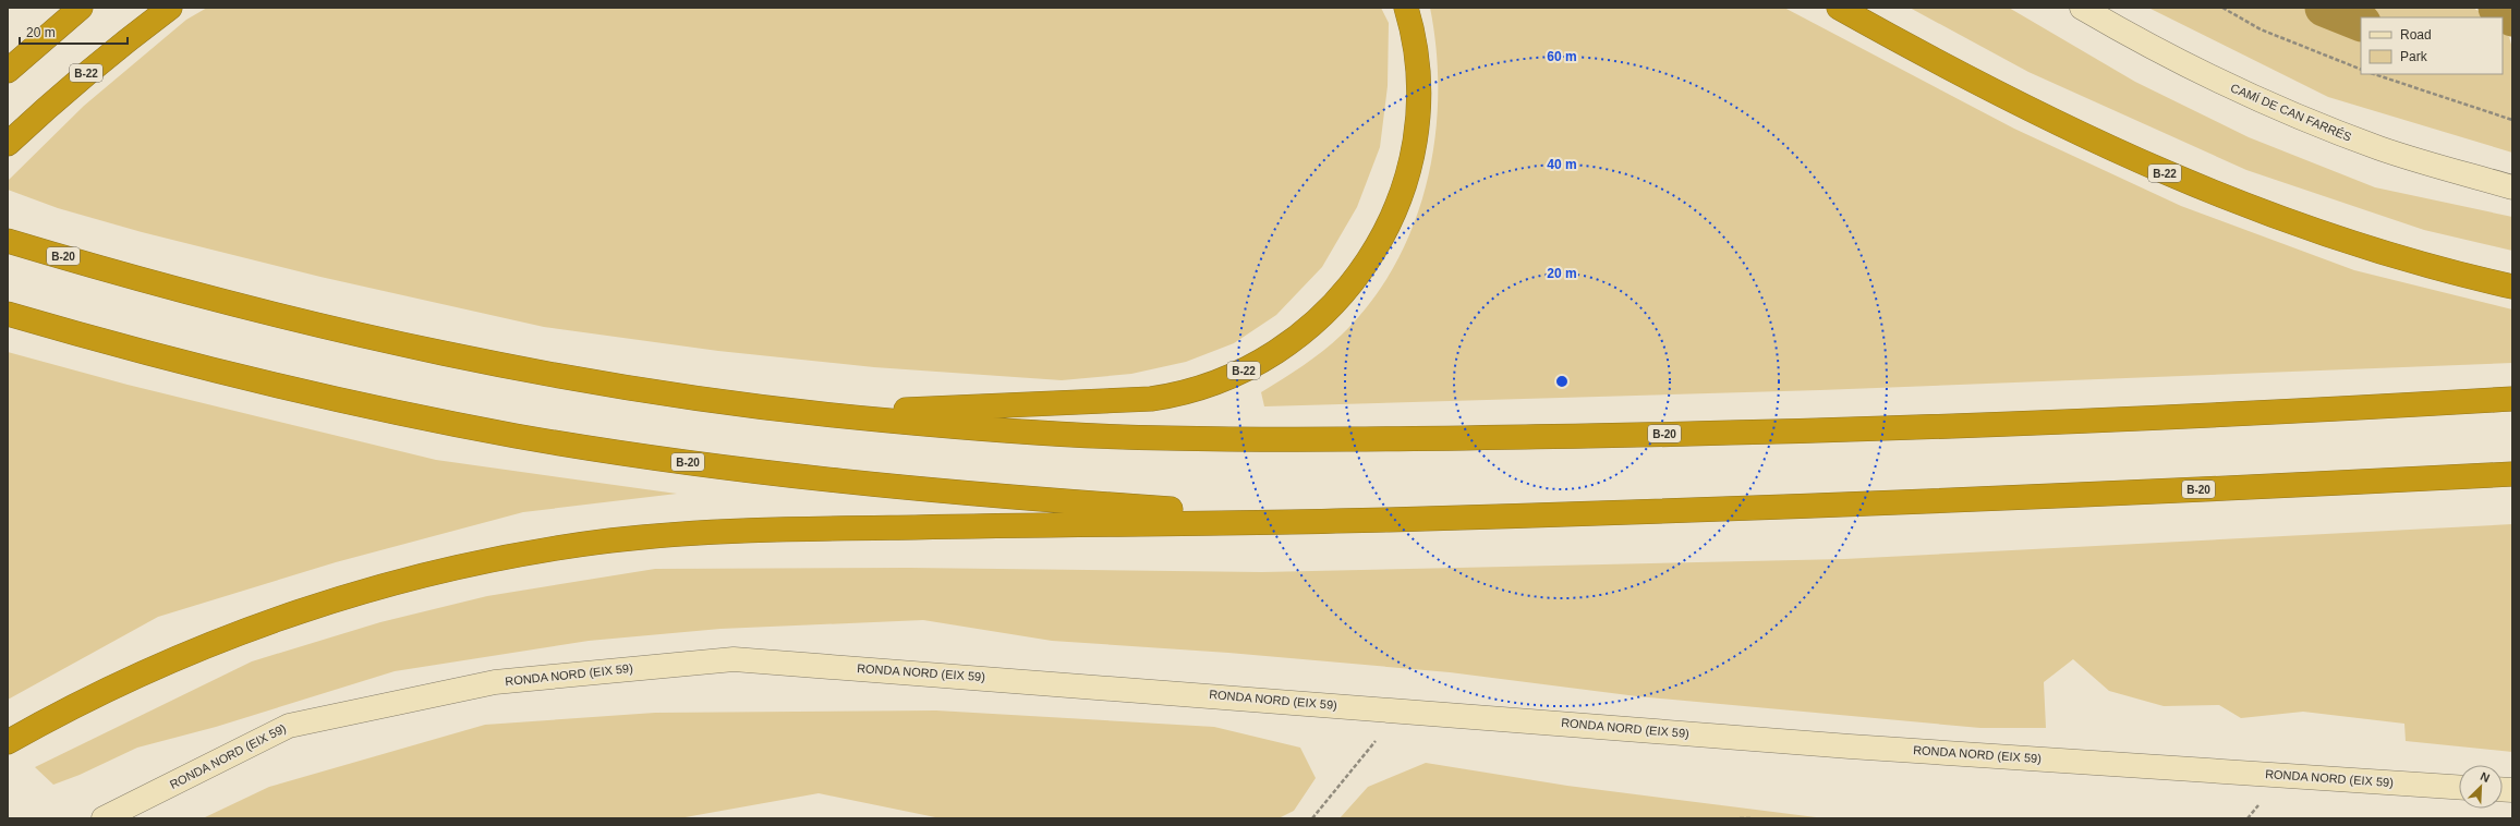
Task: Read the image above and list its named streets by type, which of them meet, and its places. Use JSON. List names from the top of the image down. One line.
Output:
{"streets":{"highway":["B-22","B-20"],"main road":["CAMÍ DE CAN FARRÉS","RONDA NORD (EIX 59)"]},"crossings":[["B-22","B-20"]],"legend":["Road","Park"],"scale_bar":"20 m","north":"top right","rings":["60 m","40 m","20 m"]}
